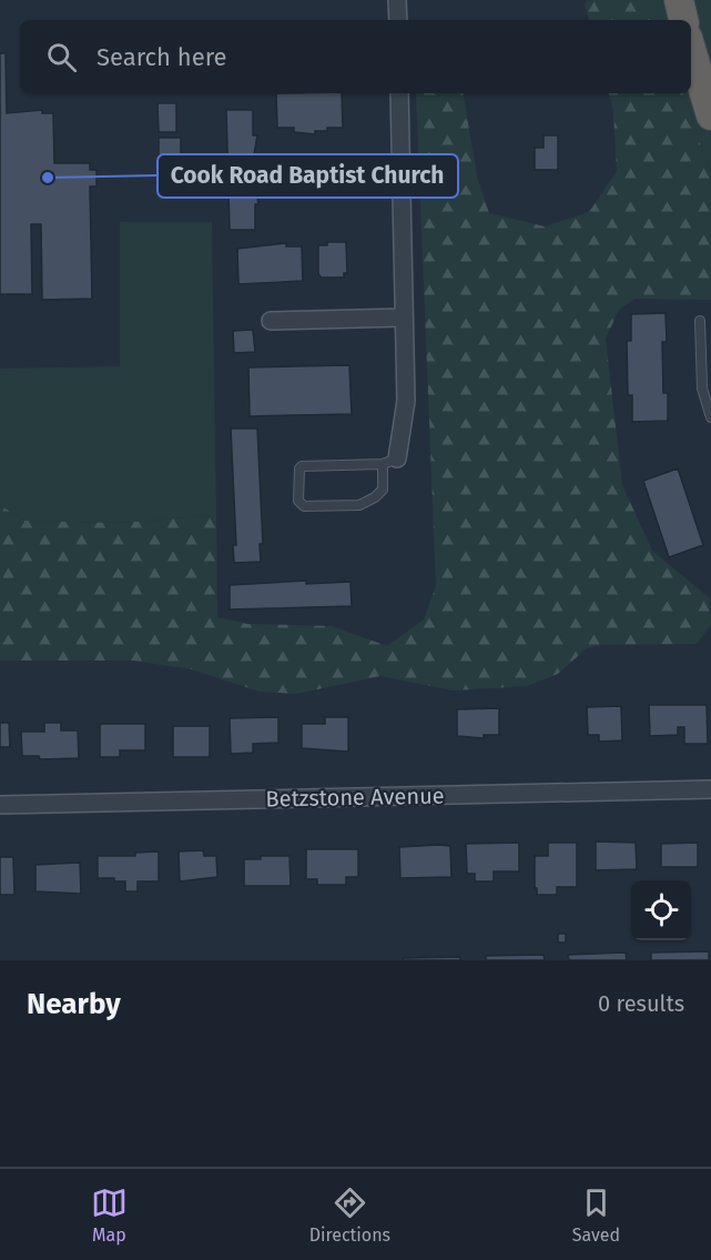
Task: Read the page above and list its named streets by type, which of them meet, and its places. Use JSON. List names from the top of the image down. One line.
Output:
{"streets":{"street":["Betzstone Avenue"]},"places":["Cook Road Baptist Church"],"page":{"search":"Search here","heading":["Nearby","0 results"],"nav":["Map","Directions","Saved"]}}
